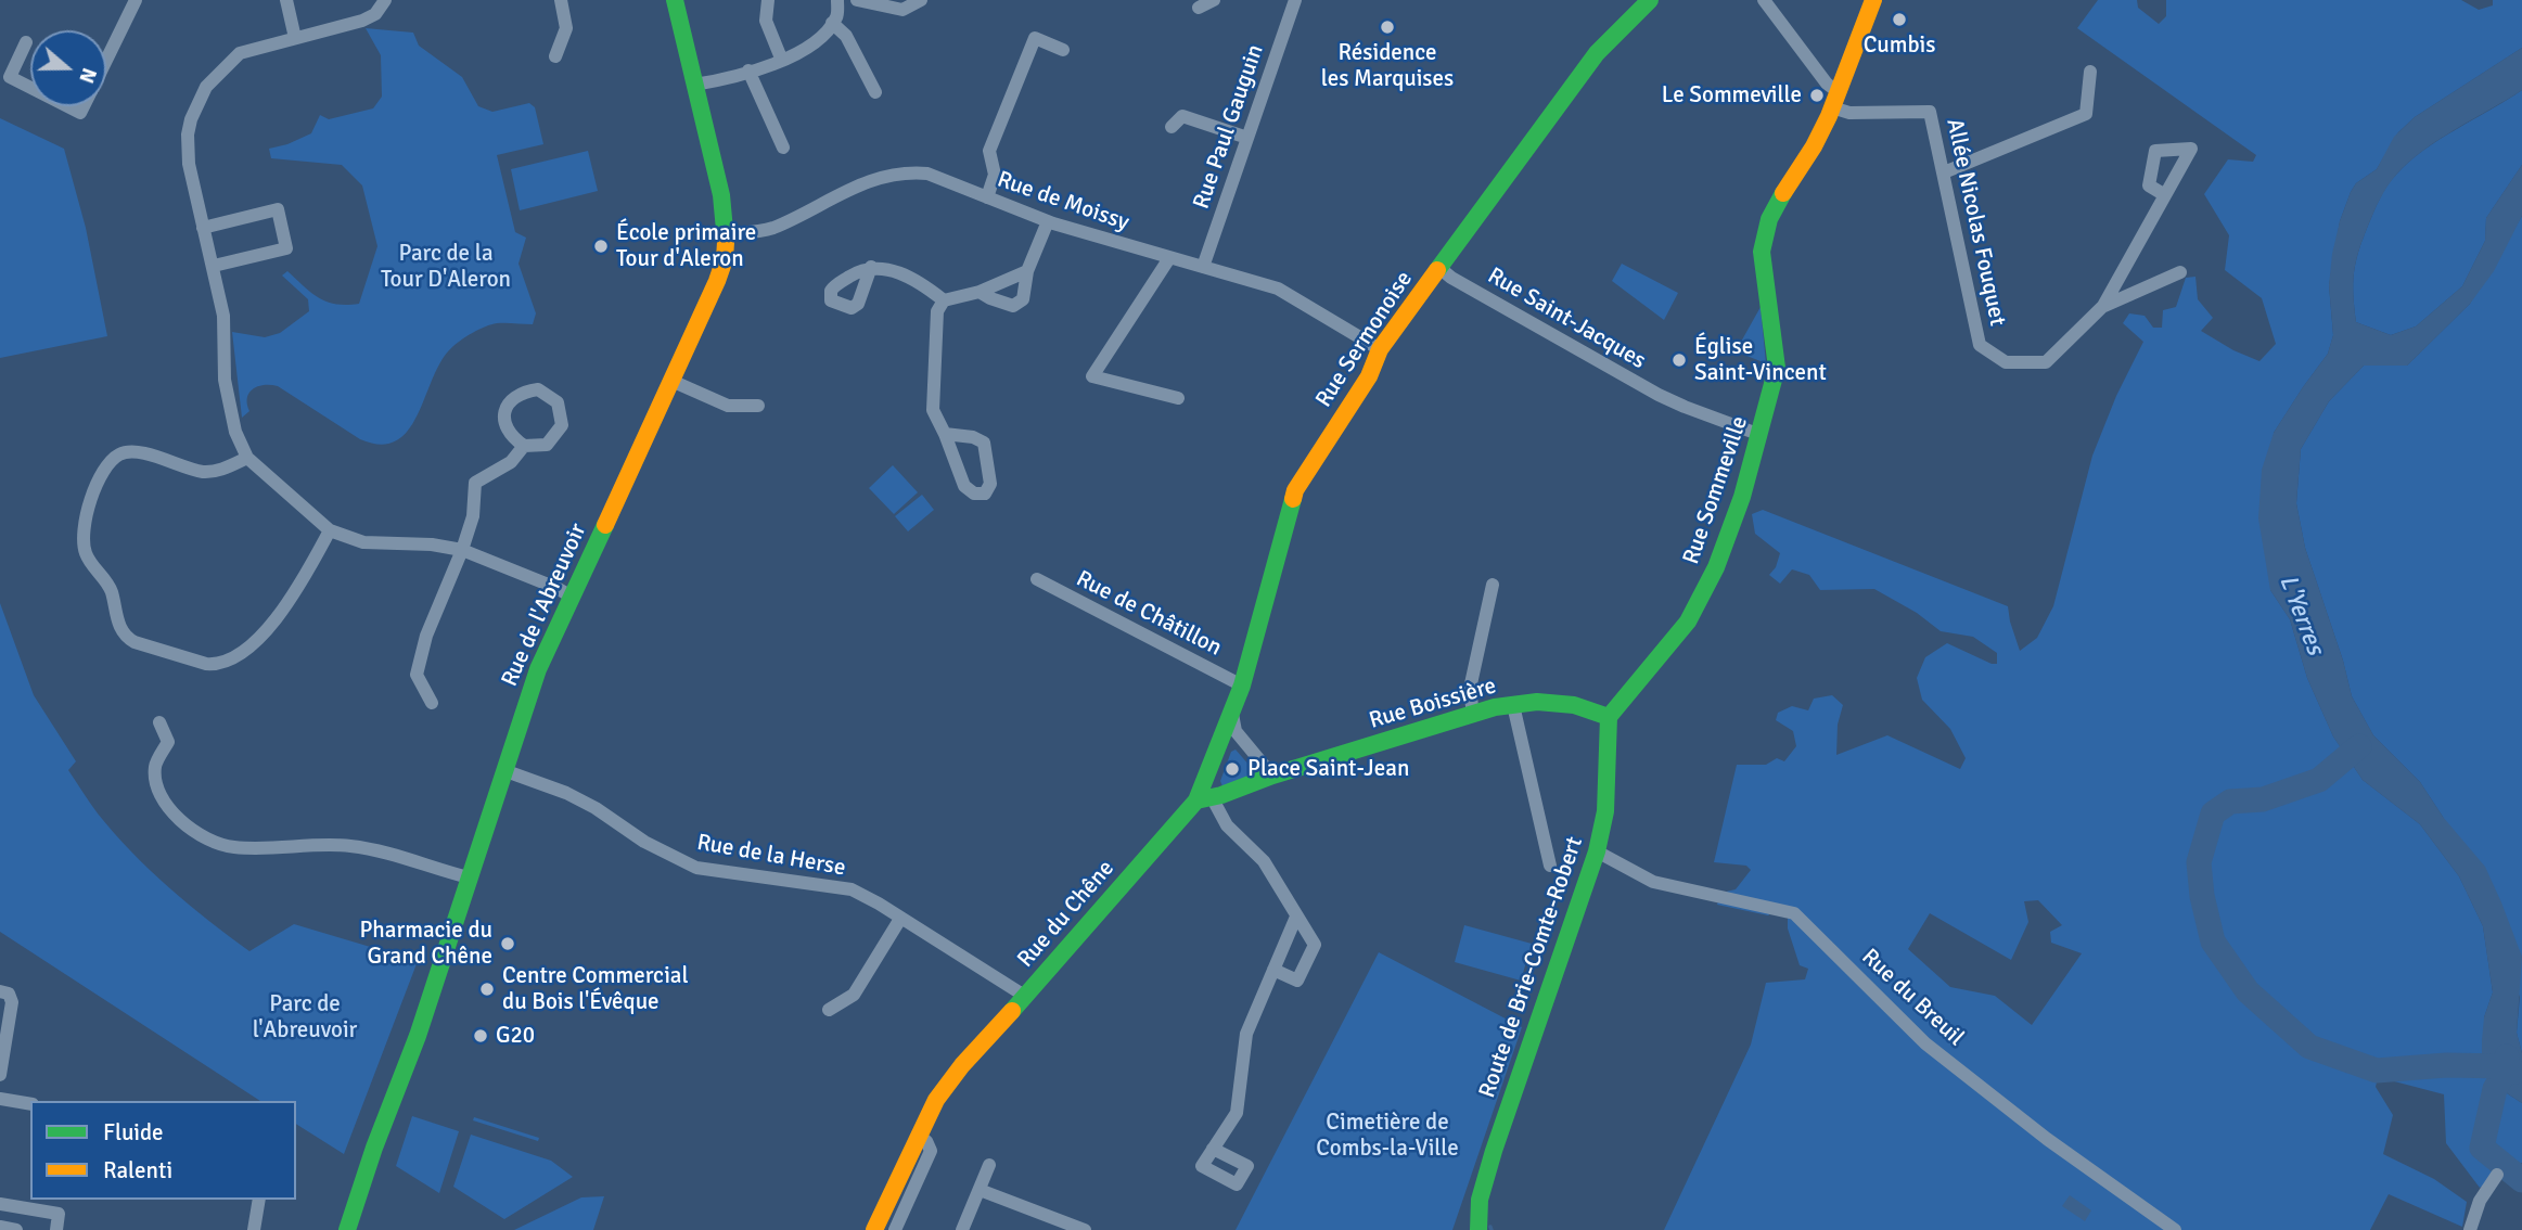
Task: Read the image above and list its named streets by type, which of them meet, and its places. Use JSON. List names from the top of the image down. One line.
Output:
{"streets":{"street":["Rue Paul Gauguin","Rue de Moissy","Allée Nicolas Fouquet","Rue Saint-Jacques","Rue Sermonoise","Rue Sommeville","Rue de l'Abreuvoir","Rue de Châtillon","Rue Boissière","Rue de la Herse","Rue du Chêne","Route de Brie-Comte-Robert","Rue du Breuil"]},"crossings":[["Rue Paul Gauguin","Rue de Moissy"],["Rue de Moissy","Rue Sermonoise"],["Rue de Moissy","Rue de l'Abreuvoir"],["Allée Nicolas Fouquet","Rue Sommeville"],["Rue Saint-Jacques","Rue Sermonoise"],["Rue Saint-Jacques","Rue Sommeville"],["Rue Sermonoise","Rue de Châtillon"],["Rue Sermonoise","Rue du Chêne"],["Rue Sommeville","Rue Boissière"],["Rue Sommeville","Route de Brie-Comte-Robert"],["Rue de l'Abreuvoir","Rue de la Herse"],["Rue Boissière","Rue du Chêne"],["Rue Boissière","Route de Brie-Comte-Robert"],["Rue de la Herse","Rue du Chêne"],["Route de Brie-Comte-Robert","Rue du Breuil"]],"water":["L'Yerres"],"parks":["Parc de la Tour D'Aleron","Parc de l'Abreuvoir","Cimetière de Combs-la-Ville"],"places":["Cumbis","Résidence les Marquises","Le Sommeville","École primaire Tour d'Aleron","Église Saint-Vincent","Place Saint-Jean","Pharmacie du Grand Chêne","Centre Commercial du Bois l'Évêque","G20"],"legend":["Fluide","Ralenti"],"north":"right"}
